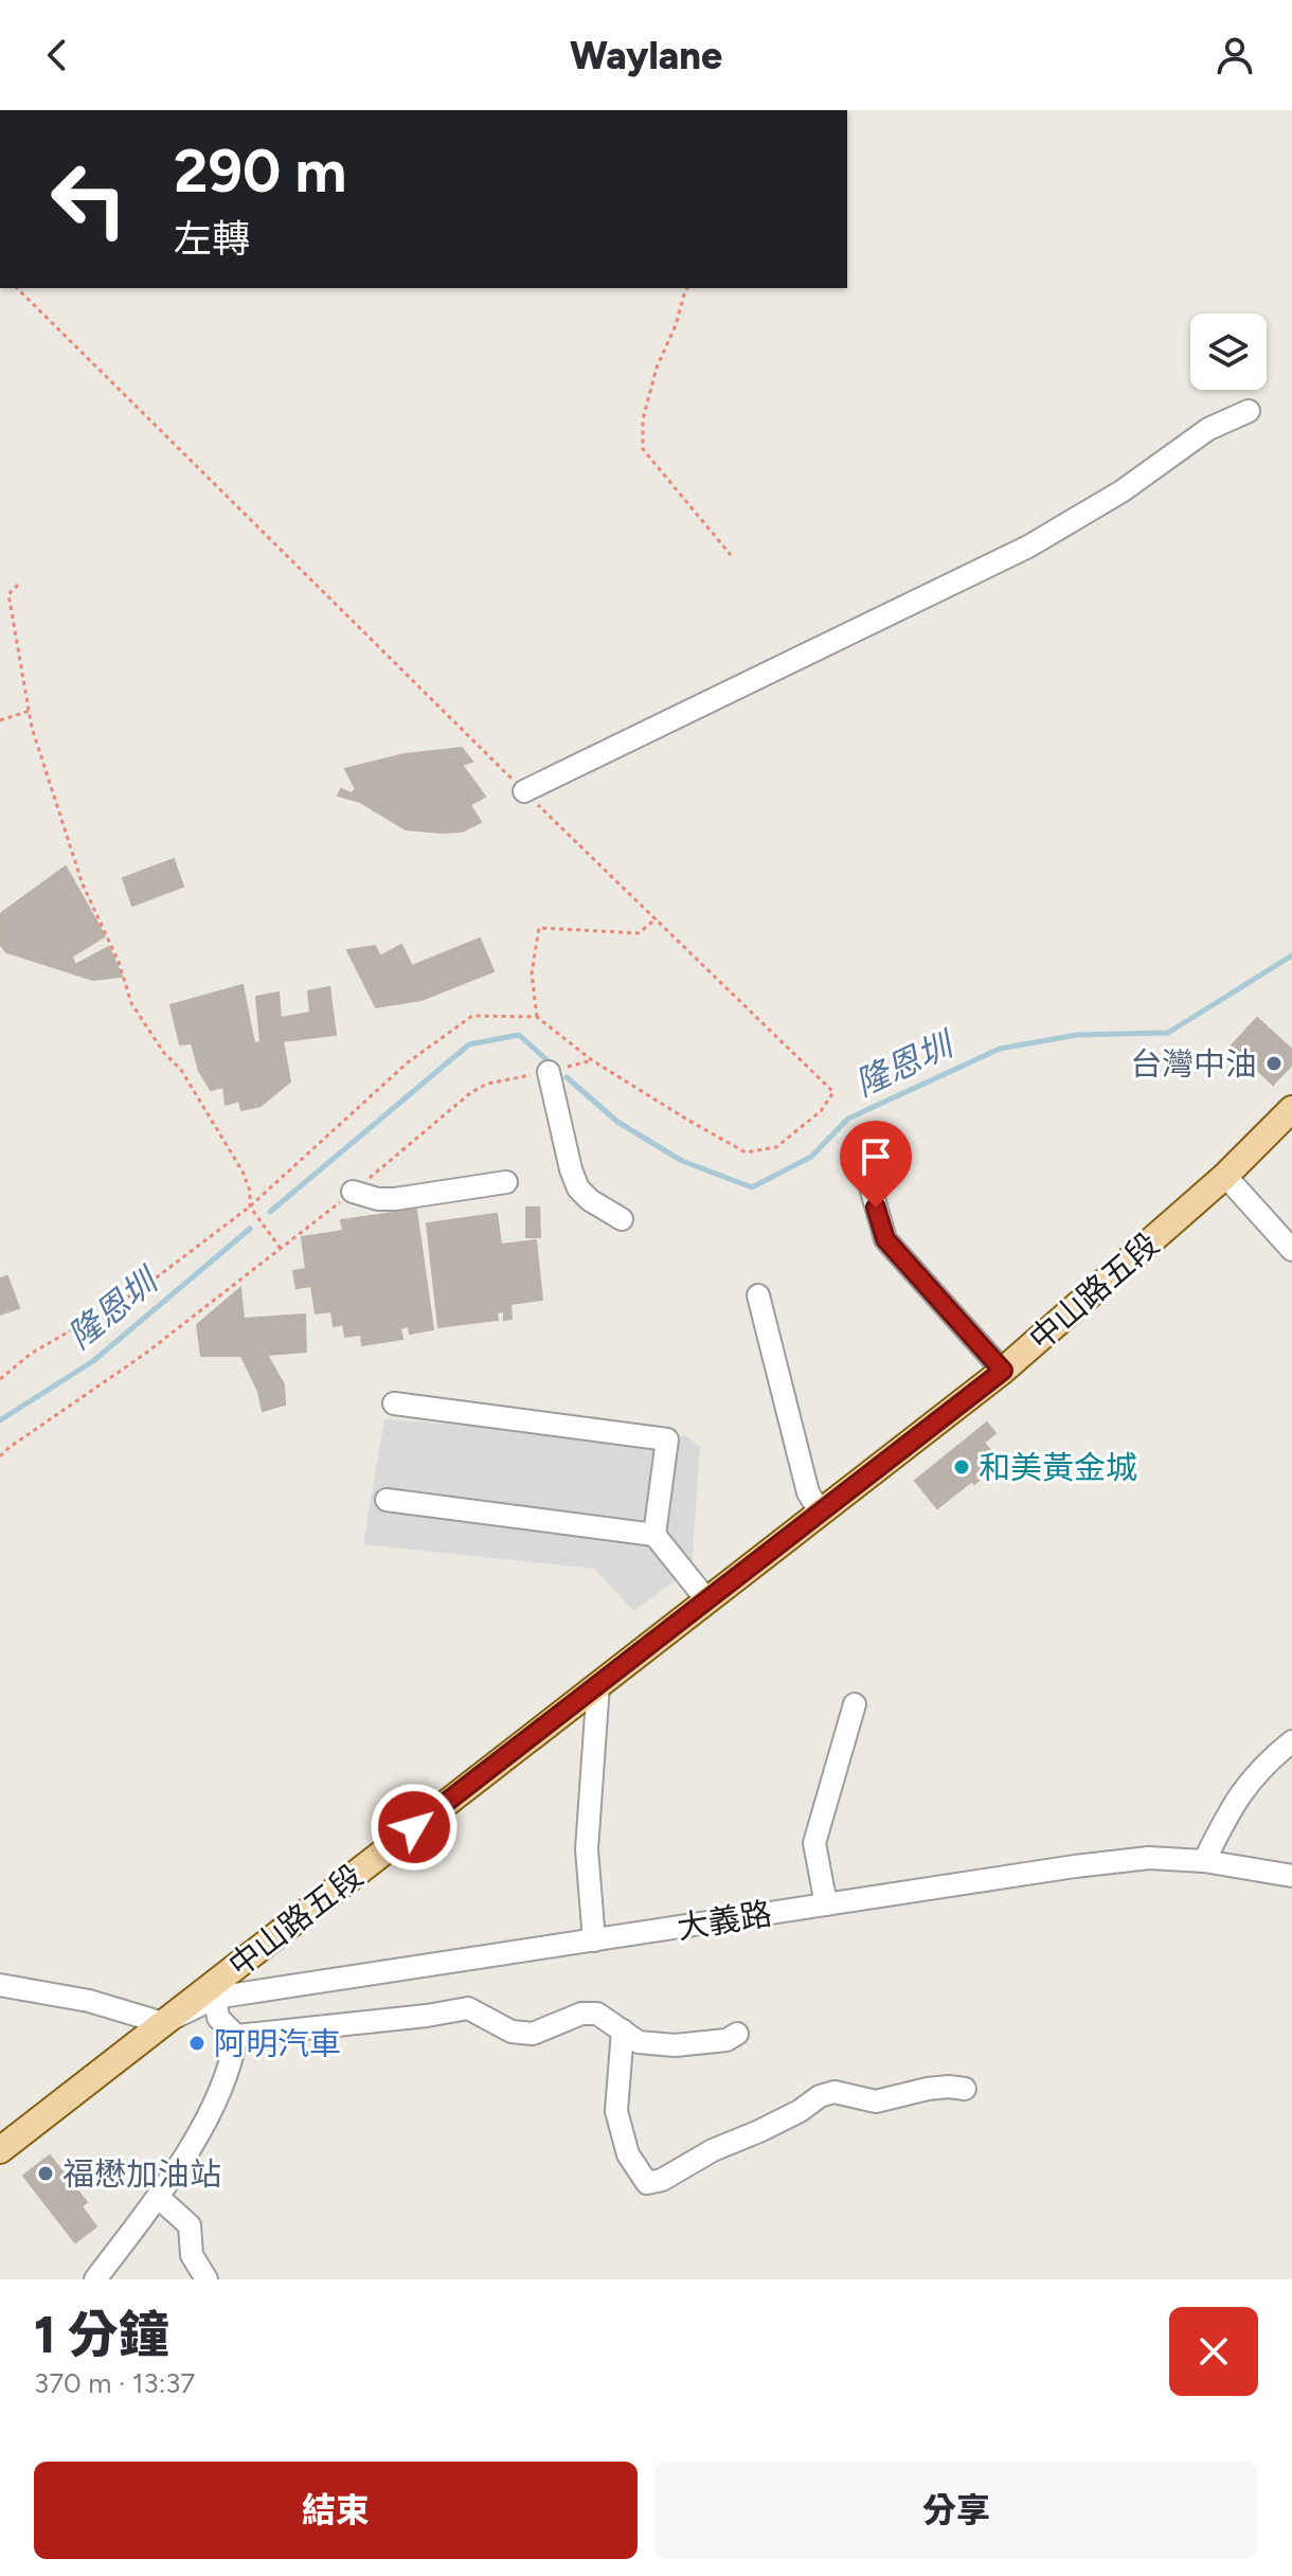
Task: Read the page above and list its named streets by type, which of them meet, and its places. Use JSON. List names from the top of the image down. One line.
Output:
{"streets":{"main road":["中山路五段"],"street":["大義路"]},"crossings":[["中山路五段","大義路"]],"water":["隆恩圳"],"places":["台灣中油","和美黃金城","阿明汽車","福懋加油站"],"page":{"header":"Waylane","turn":["290 m","左轉"],"heading":["1 分鐘","370 m · 13:37"],"buttons":["結束","分享"]}}
